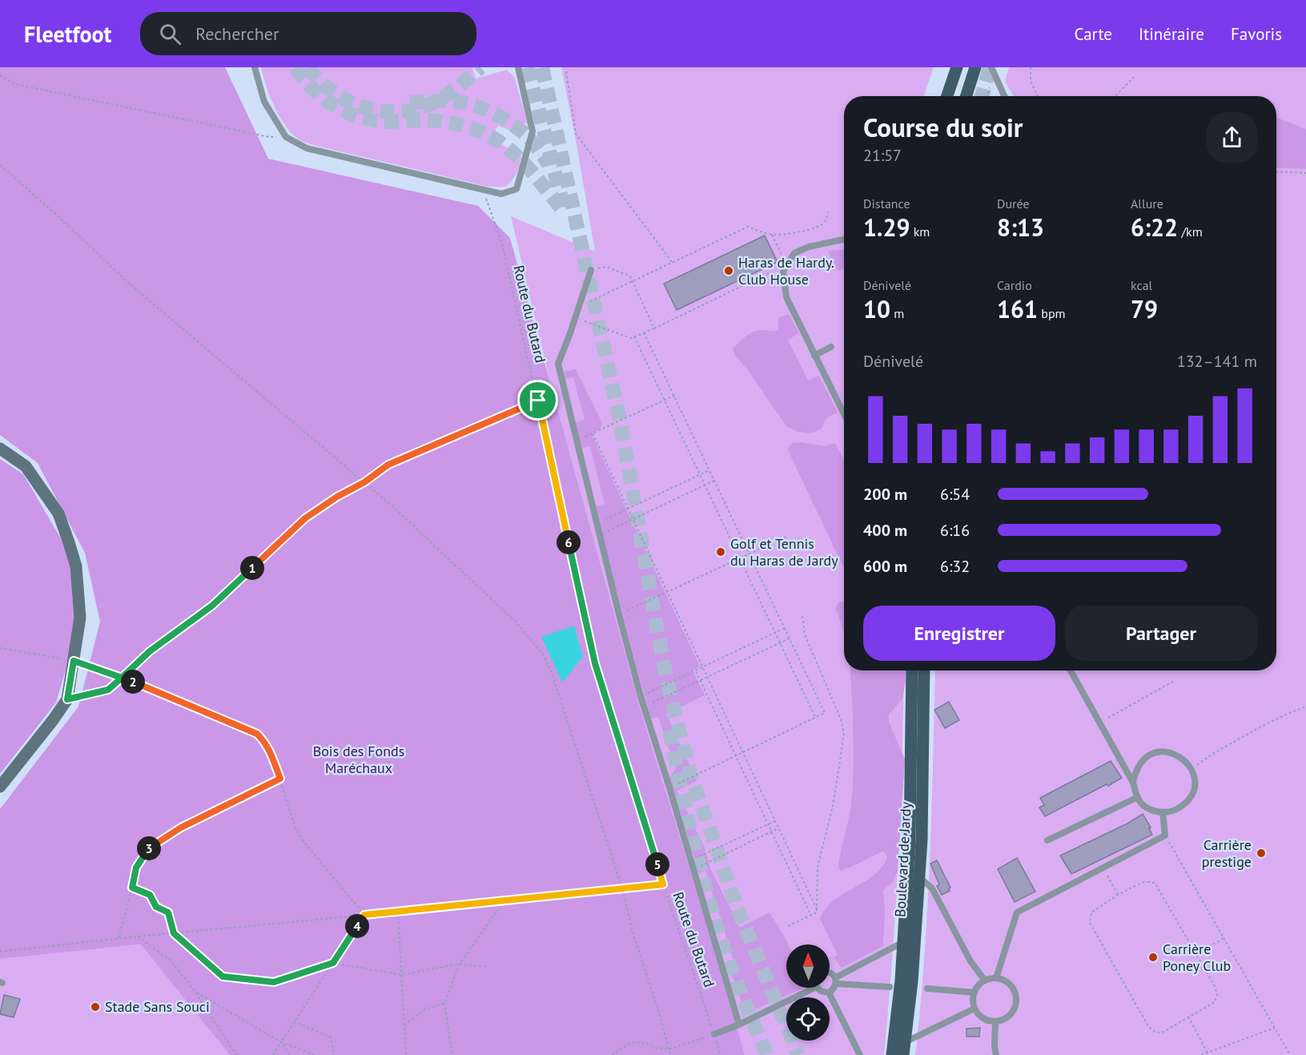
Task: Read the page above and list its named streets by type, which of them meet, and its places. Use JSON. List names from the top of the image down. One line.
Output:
{"streets":{"main road":["Boulevard de Jardy"],"path":["Route du Butard"]},"parks":["Bois des Fonds Maréchaux"],"places":["Haras de Hardy. Club House","Golf et Tennis du Haras de Jardy","Carrière prestige","Carrière Poney Club","Stade Sans Souci"],"north":"top","page":{"header":"Fleetfoot","search":"Rechercher","nav":["Carte","Itinéraire","Favoris"],"heading":["Course du soir","21:57"],"stats":[["Distance","1.29 km"],["Durée","8:13"],["Allure","6:22 /km"],["Dénivelé","10 m"],["Cardio","161 bpm"],["kcal","79"]],"chart":["Dénivelé","132–141 m"],"list":[{"name":"200 m","note":"6:54"},{"name":"400 m","note":"6:16"},{"name":"600 m","note":"6:32"}],"pins":["6","1","2","3","5","4"],"buttons":["Enregistrer","Partager"]}}
